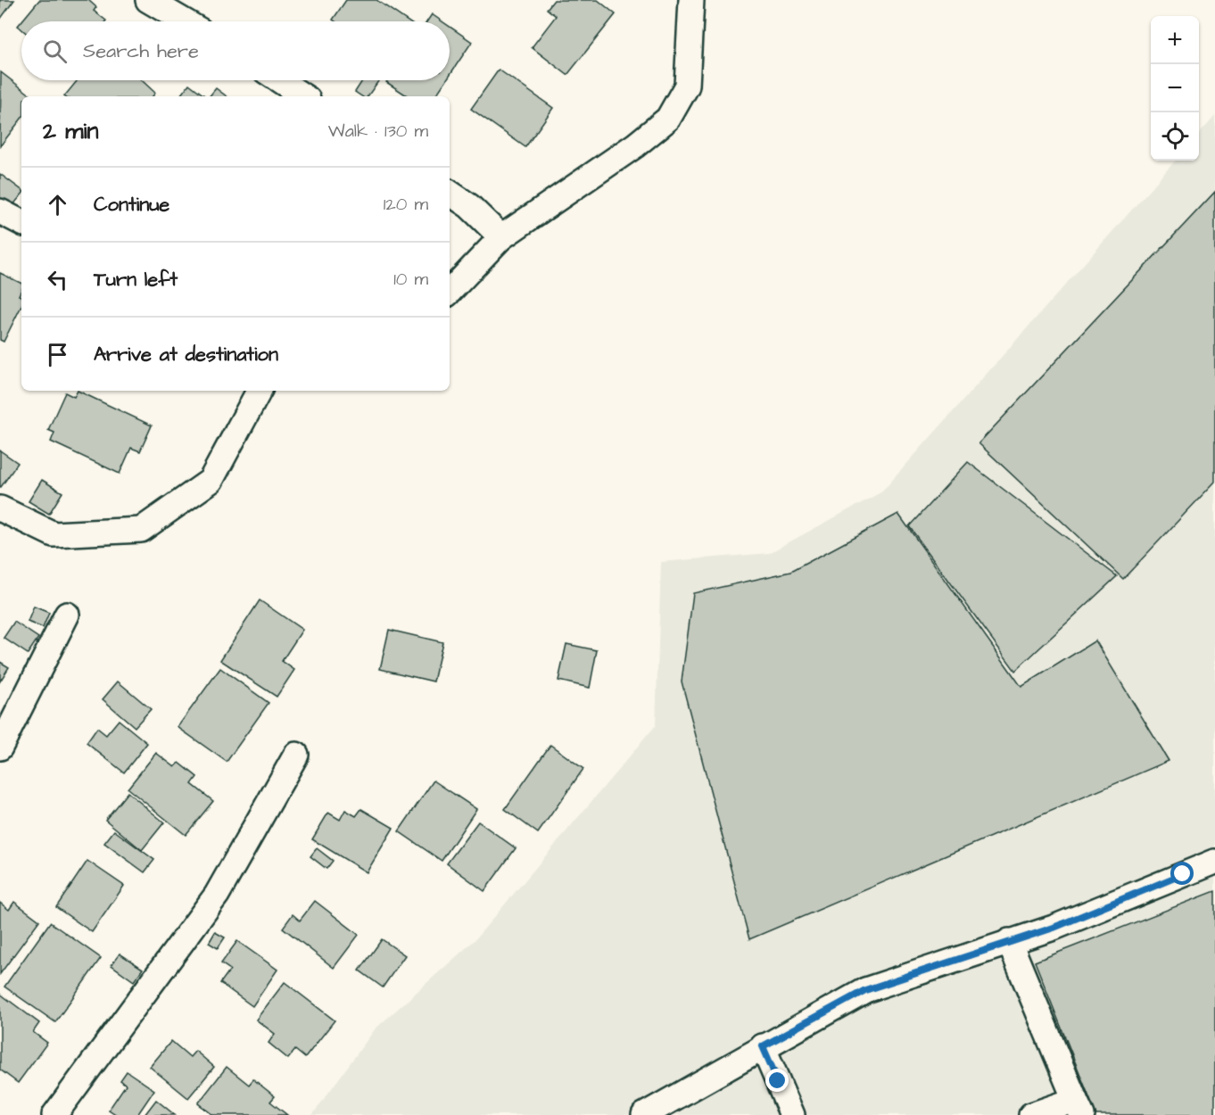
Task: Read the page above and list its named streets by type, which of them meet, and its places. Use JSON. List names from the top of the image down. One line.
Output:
{"page":{"map_buttons":["+","−"],"search":"Search here","heading":["2 min","Walk · 130 m"],"list":[["Continue","120 m"],["Turn left","10 m"],"Arrive at destination"]}}
